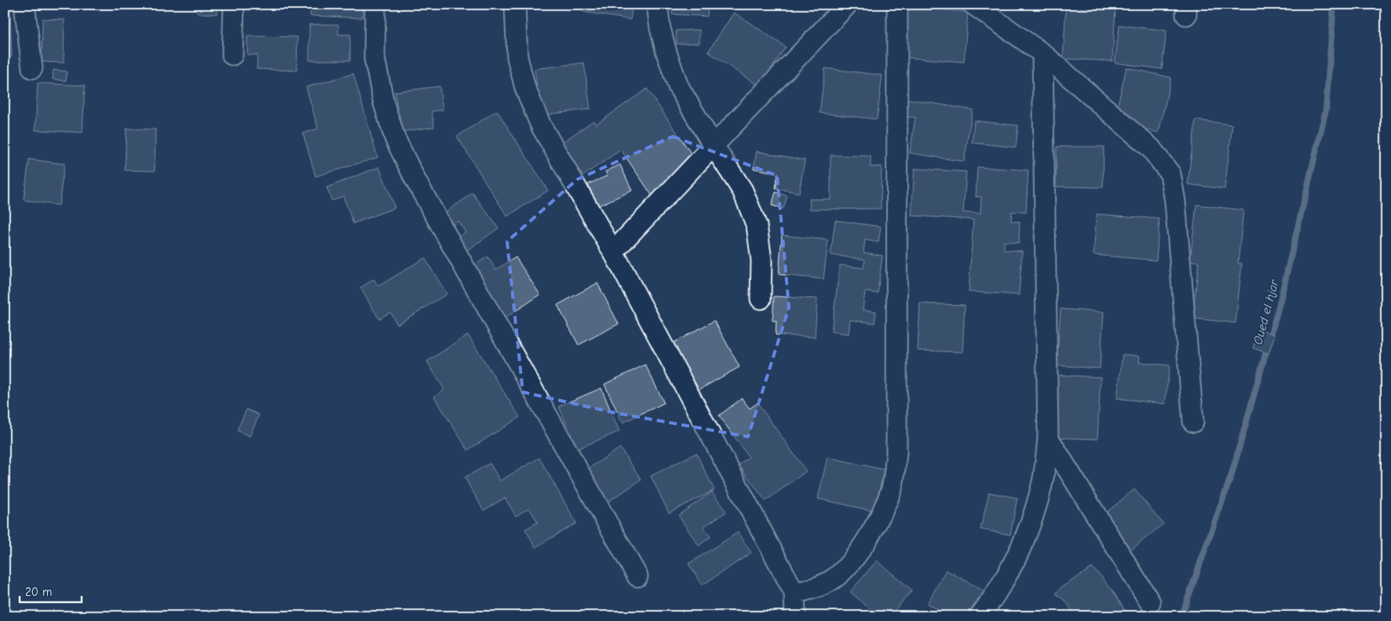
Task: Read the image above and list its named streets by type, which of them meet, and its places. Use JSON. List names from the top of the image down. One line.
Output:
{"water":["Oued el hjar"],"scale_bar":"20 m"}
